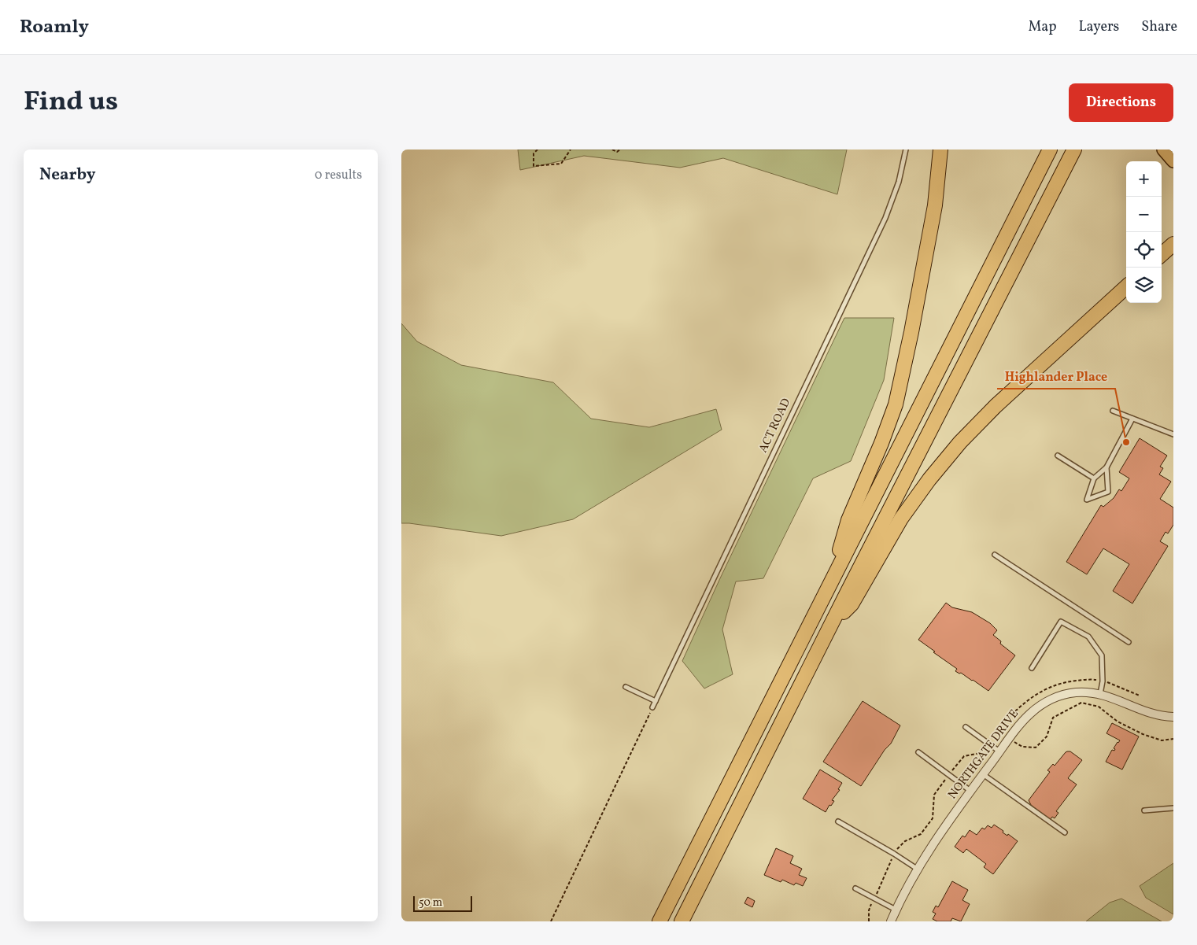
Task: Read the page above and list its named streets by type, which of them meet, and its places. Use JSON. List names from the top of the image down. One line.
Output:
{"streets":{"street":["NORTHGATE DRIVE"],"lane":["ACT ROAD"]},"places":["Highlander Place"],"scale_bar":"50 m","page":{"header":"Roamly","nav":["Map","Layers","Share"],"title":"Find us","buttons":"Directions","heading":["Nearby","0 results"],"map_buttons":["+","−"],"scale":"50 m"}}
